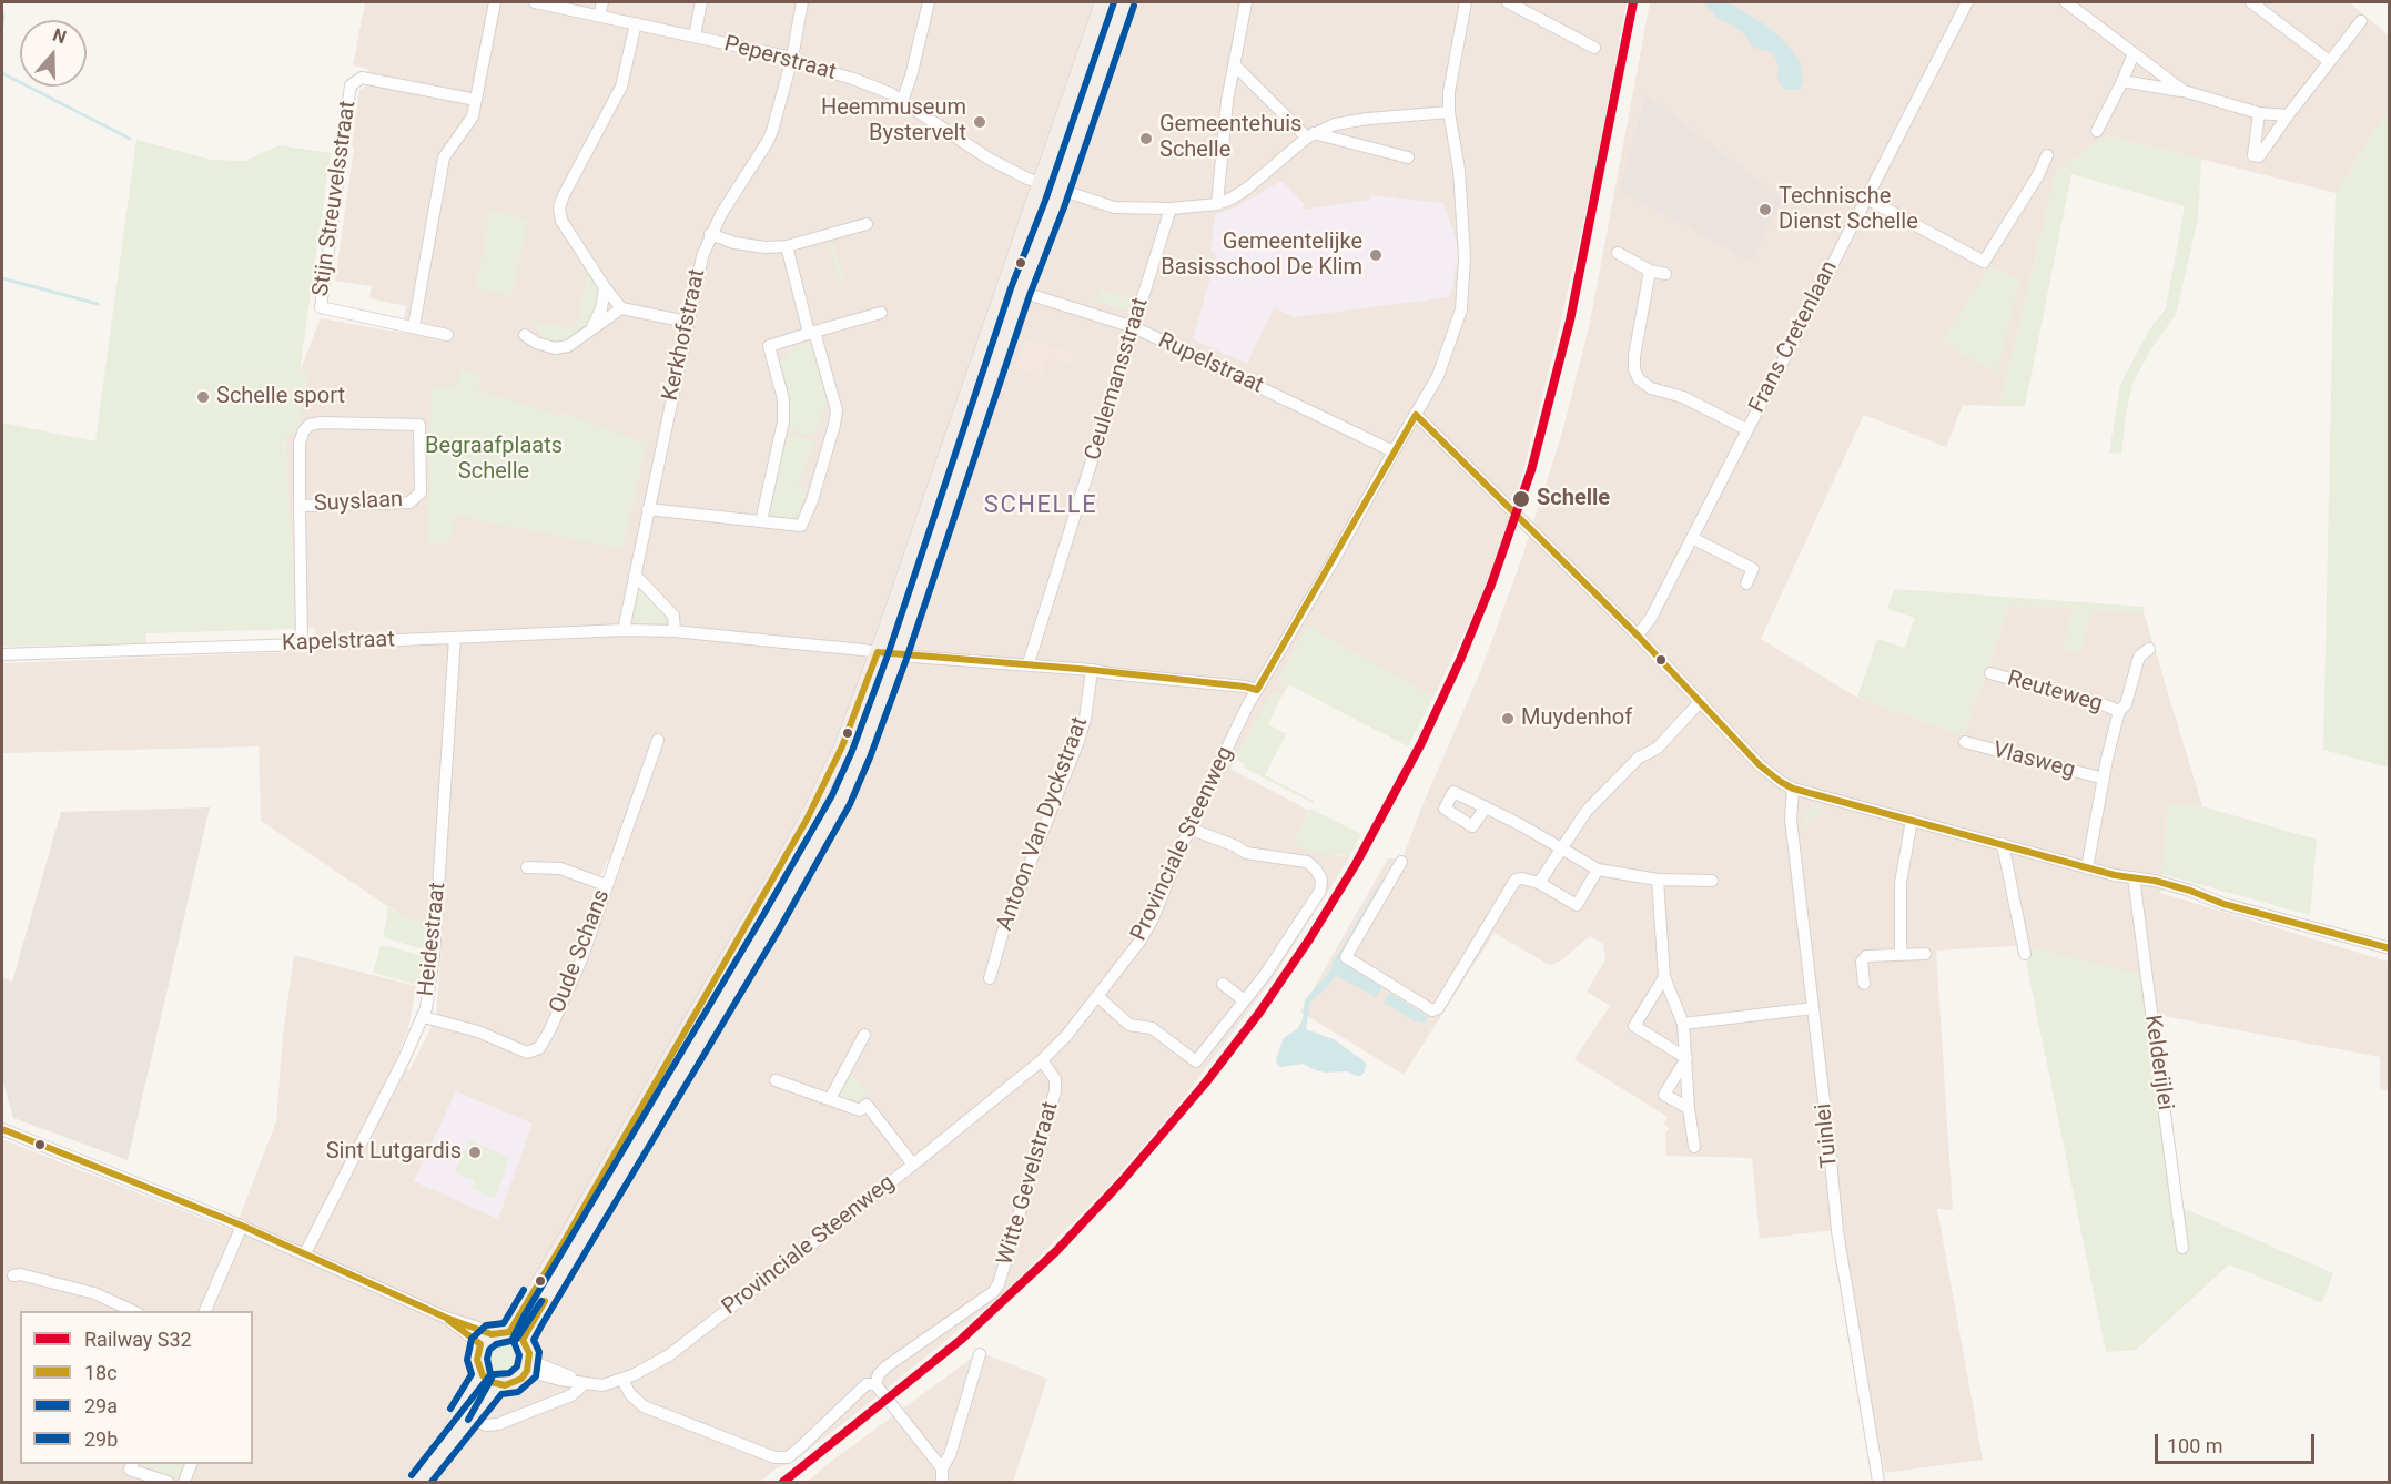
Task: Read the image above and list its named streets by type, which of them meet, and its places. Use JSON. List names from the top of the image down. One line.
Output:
{"streets":{"street":["Peperstraat","Stijn Streuvelsstraat","Kerkhofstraat","Frans Cretenlaan","Rupelstraat","Ceulemansstraat","Suyslaan","Kapelstraat","Reuteweg","Vlasweg","Antoon Van Dyckstraat","Provinciale Steenweg","Heidestraat","Oude Schans","Kelderijlei","Tuinlei","Witte Gevelstraat"]},"crossings":[["Peperstraat","Kerkhofstraat"],["Peperstraat","Ceulemansstraat"],["Peperstraat","Provinciale Steenweg"],["Kerkhofstraat","Kapelstraat"],["Rupelstraat","Ceulemansstraat"],["Rupelstraat","Provinciale Steenweg"],["Ceulemansstraat","Kapelstraat"],["Suyslaan","Kapelstraat"],["Kapelstraat","Antoon Van Dyckstraat"],["Kapelstraat","Provinciale Steenweg"],["Kapelstraat","Heidestraat"],["Provinciale Steenweg","Witte Gevelstraat"],["Heidestraat","Oude Schans"]],"districts":["SCHELLE"],"parks":["Begraafplaats Schelle"],"places":["Heemmuseum Bystervelt","Gemeentehuis Schelle","Technische Dienst Schelle","Gemeentelijke Basisschool De Klim","Schelle sport","Schelle","Muydenhof","Sint Lutgardis"],"lines":["rail line S32","transit line 29b","transit line 29a","transit line 18c"],"legend":["Railway S32","18c","29a","29b"],"scale_bar":"100 m","north":"top"}
